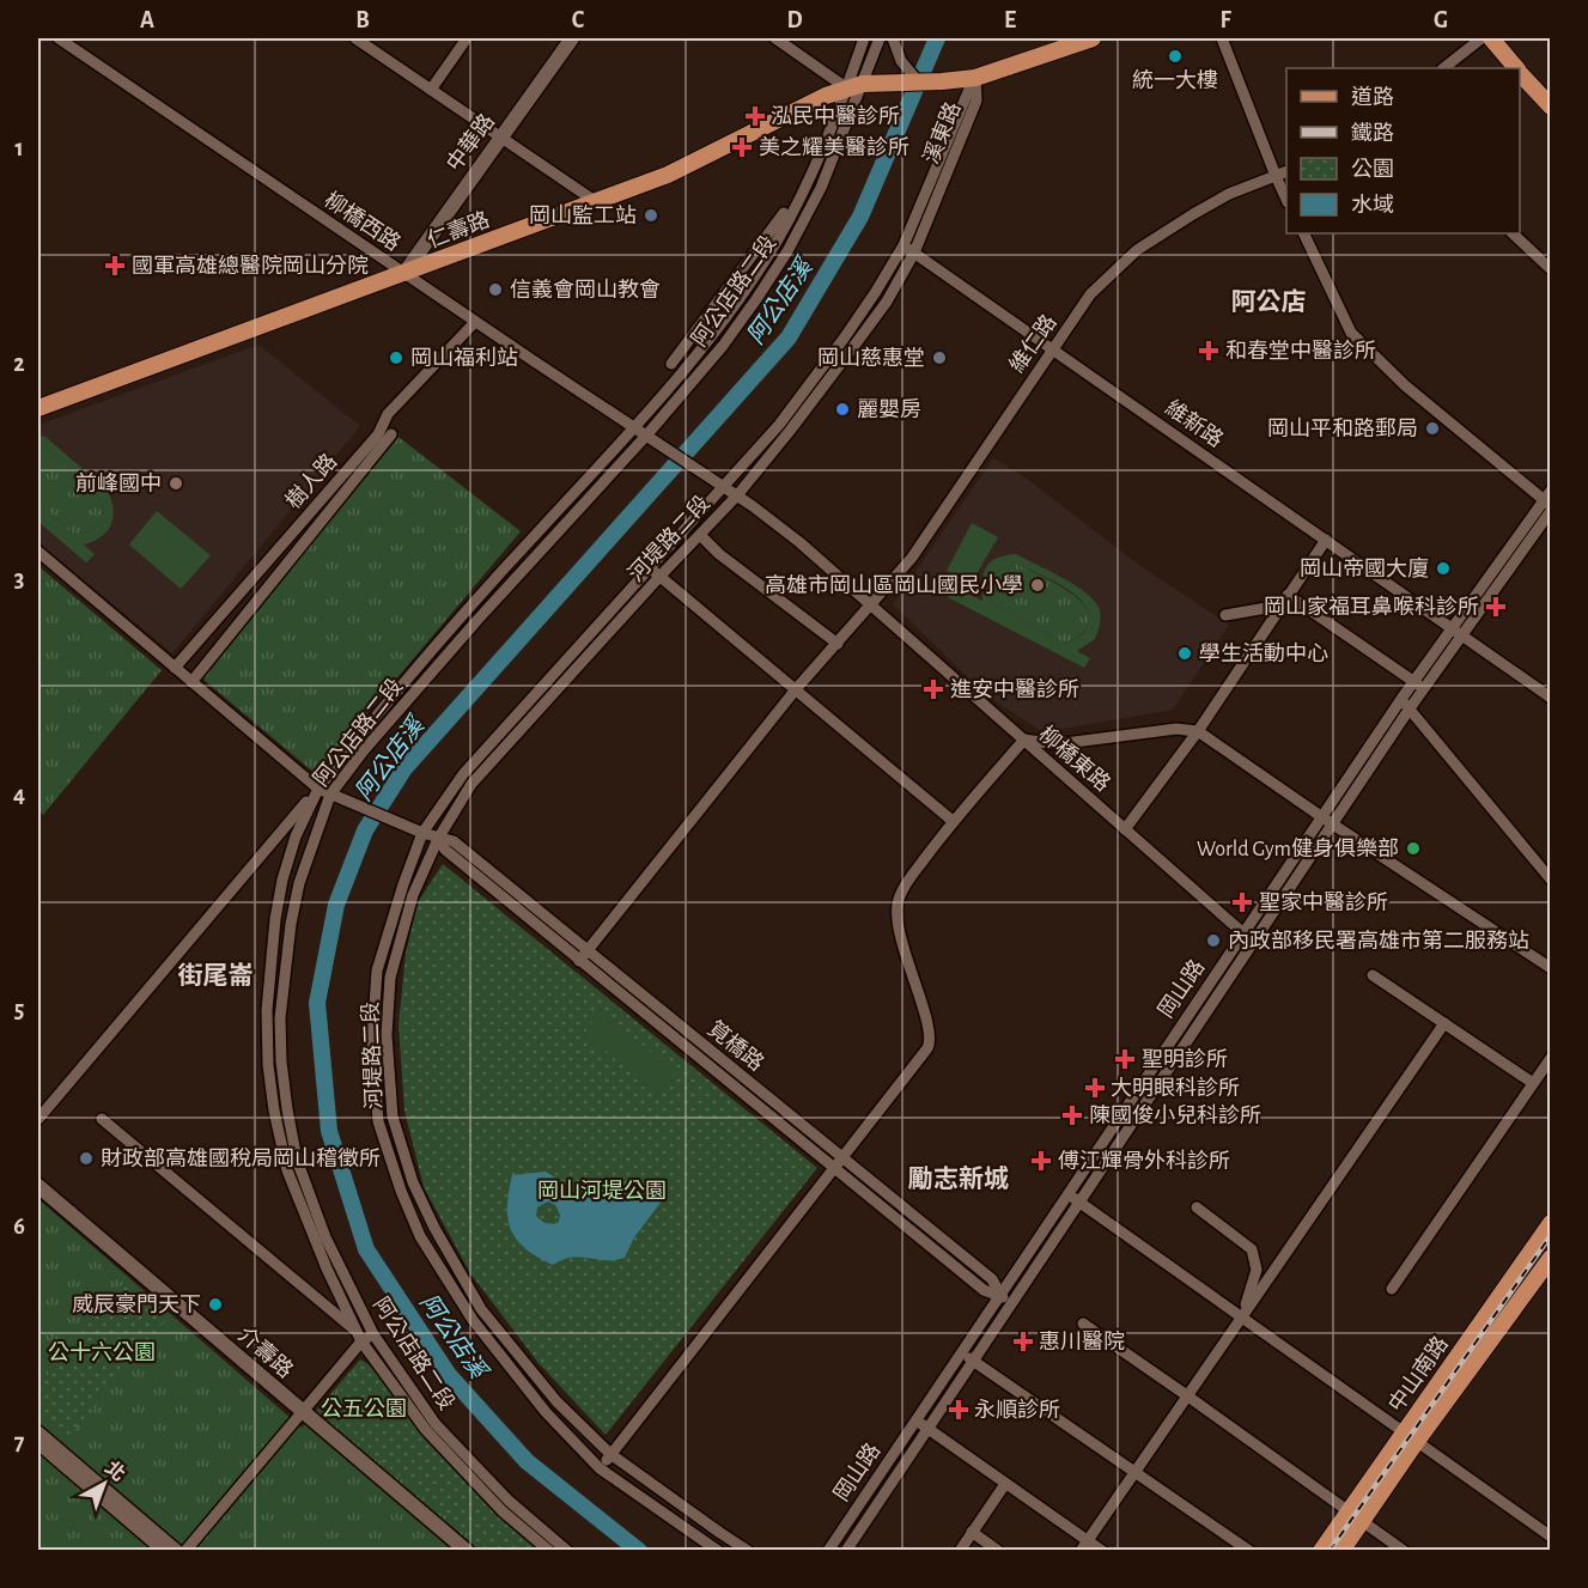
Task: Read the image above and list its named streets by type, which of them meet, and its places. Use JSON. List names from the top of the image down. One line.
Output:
{"streets":{"main road":["中華路","仁壽路","介壽路","中山南路"],"street":["溪東路","柳橋西路","阿公店路二段","維仁路","維新路","樹人路","河堤路二段","柳橋東路","岡山路","筧橋路"]},"crossings":[["溪東路","仁壽路"],["溪東路","維新路"],["溪東路","河堤路二段"],["溪東路","柳橋東路"],["中華路","柳橋西路"],["中華路","仁壽路"],["柳橋西路","仁壽路"],["柳橋西路","阿公店路二段"],["柳橋西路","樹人路"],["柳橋西路","柳橋東路"],["仁壽路","阿公店路二段"],["阿公店路二段","筧橋路"],["維仁路","維新路"],["維仁路","柳橋東路"],["維仁路","筧橋路"],["維新路","岡山路"],["樹人路","筧橋路"],["河堤路二段","柳橋東路"],["河堤路二段","筧橋路"],["柳橋東路","岡山路"],["岡山路","筧橋路"]],"districts":["阿公店","街尾崙","勵志新城"],"water":["阿公店溪"],"parks":["岡山河堤公園","公十六公園","公五公園"],"places":{"other":["統一大樓","岡山監工站","信義會岡山教會","岡山福利站","岡山慈惠堂","麗嬰房","岡山平和路郵局","前峰國中","岡山帝國大廈","高雄市岡山區岡山國民小學","學生活動中心","World Gym健身俱樂部","內政部移民署高雄市第二服務站","財政部高雄國稅局岡山稽徵所","威辰豪門天下"],"health":["泓民中醫診所","美之耀美醫診所","國軍高雄總醫院岡山分院","和春堂中醫診所","岡山家福耳鼻喉科診所","進安中醫診所","聖家中醫診所","聖明診所","大明眼科診所","陳國俊小兒科診所","傅江輝骨外科診所","惠川醫院","永順診所"]},"legend":["道路","鐵路","公園","水域"],"north":"top right","grid":{"columns":["A","B","C","D","E","F","G"],"rows":["1","2","3","4","5","6","7"]}}
